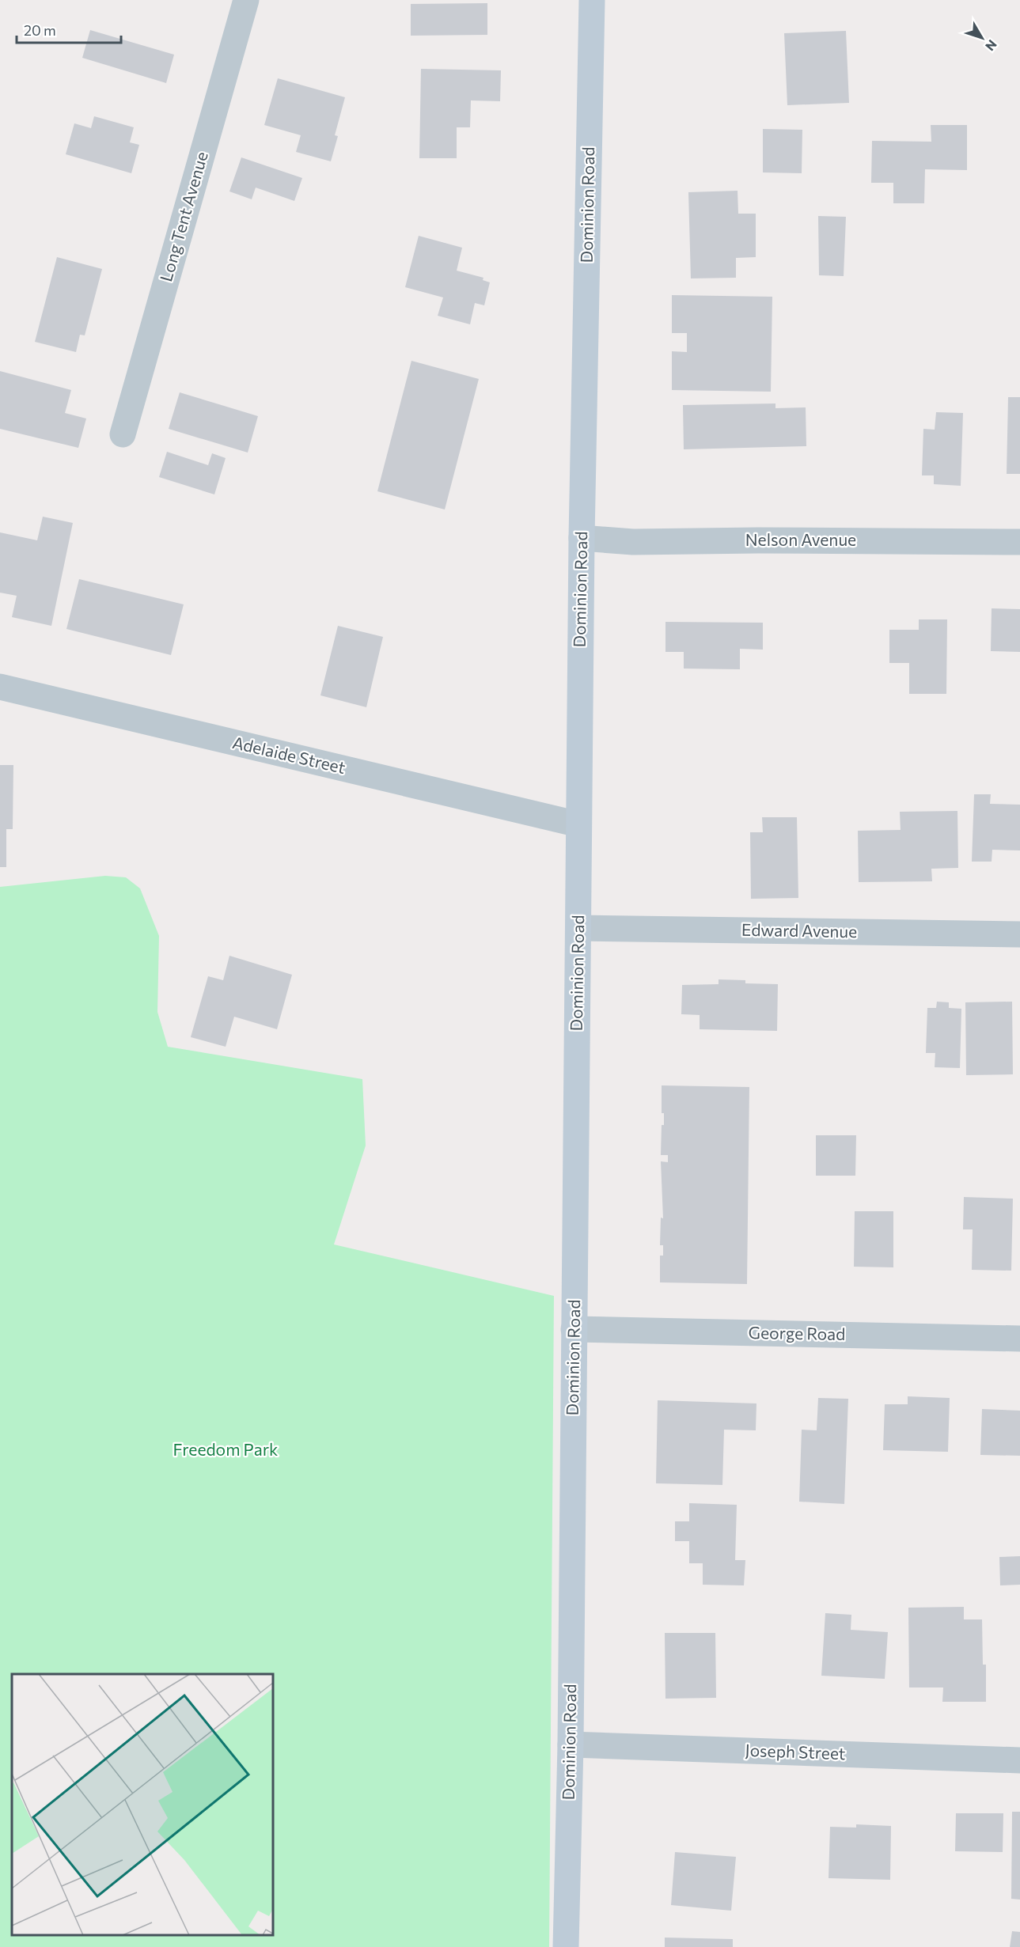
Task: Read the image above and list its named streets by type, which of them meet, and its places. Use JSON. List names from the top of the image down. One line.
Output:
{"streets":{"main road":["Dominion Road"],"street":["Long Tent Avenue","Nelson Avenue","Adelaide Street","Edward Avenue","George Road","Joseph Street"]},"crossings":[["Dominion Road","Nelson Avenue"],["Dominion Road","Adelaide Street"],["Dominion Road","Edward Avenue"],["Dominion Road","George Road"],["Dominion Road","Joseph Street"]],"parks":["Freedom Park"],"scale_bar":"20 m","north":"bottom right"}
